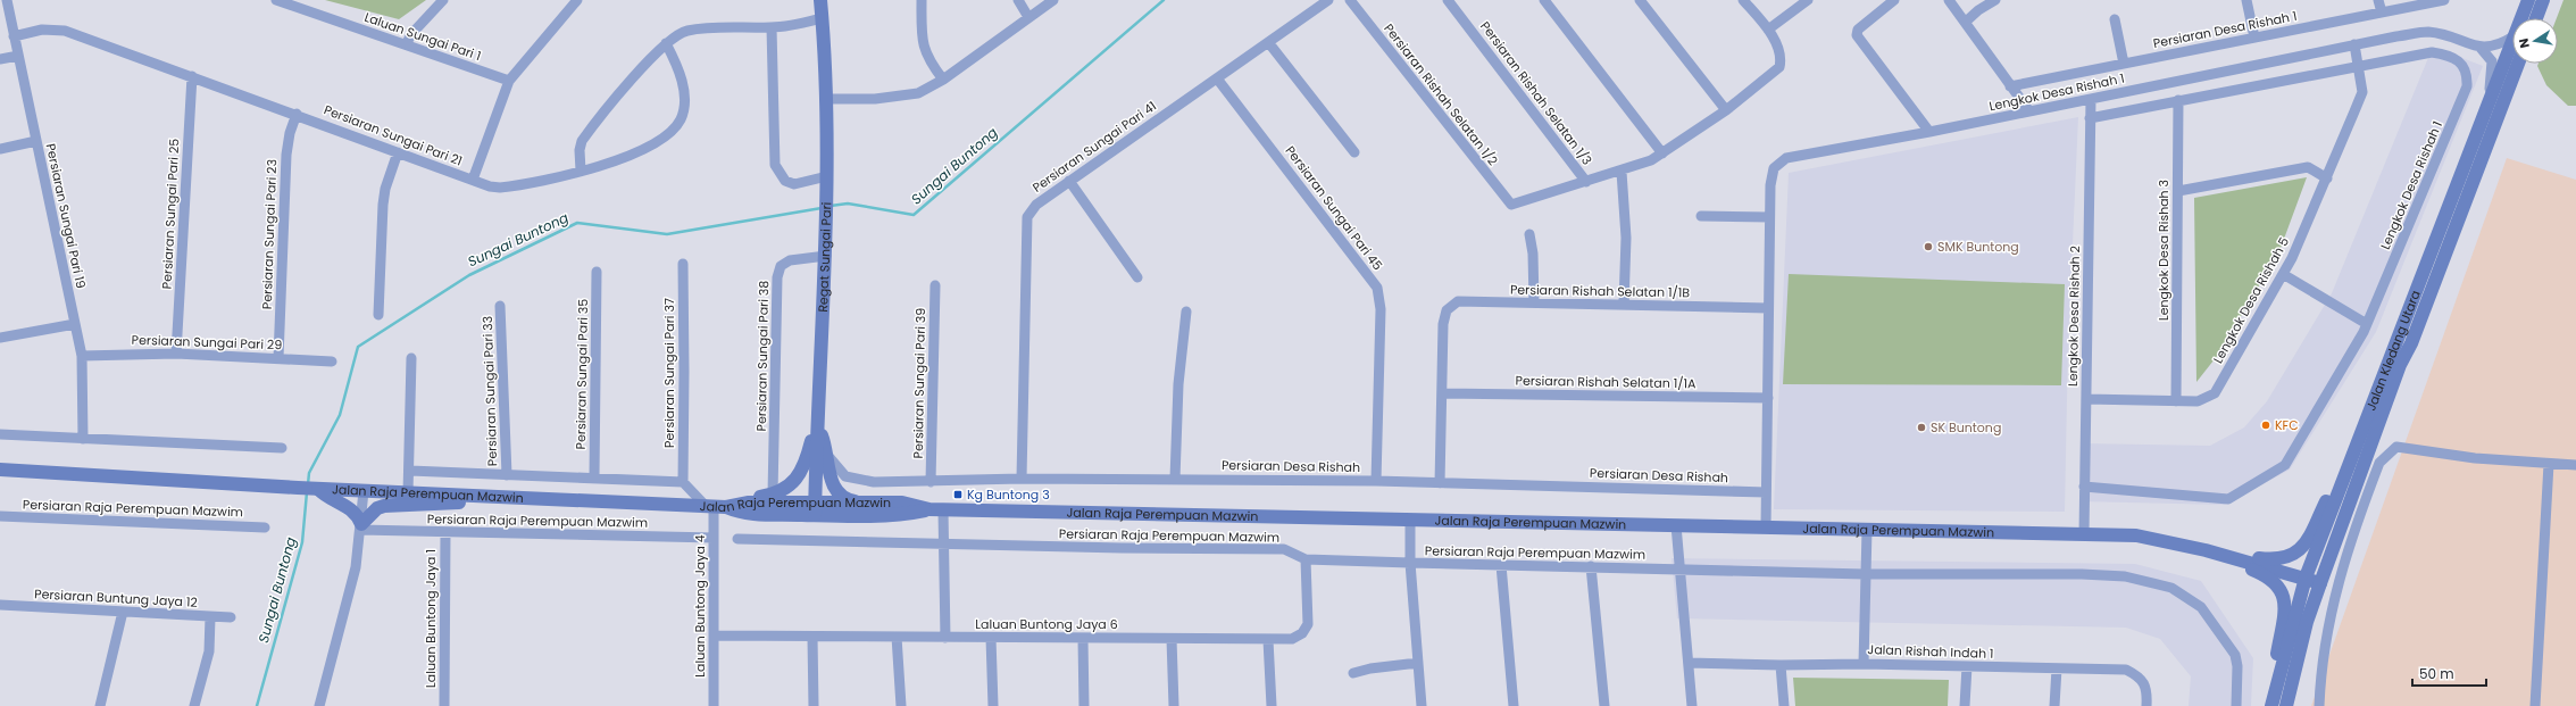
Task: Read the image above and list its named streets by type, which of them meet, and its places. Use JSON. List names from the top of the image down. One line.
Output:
{"streets":{"main road":["Regat Sungai Pari","Jalan Kledang Utara","Jalan Raja Perempuan Mazwin"],"street":["Persiaran Desa Rishah 1","Laluan Sungai Pari 1","Lengkok Desa Rishah 1","Persiaran Rishah Selatan 1/3","Persiaran Rishah Selatan 1/2","Persiaran Sungai Pari 21","Persiaran Sungai Pari 41","Persiaran Sungai Pari 45","Persiaran Sungai Pari 25","Persiaran Sungai Pari 19","Persiaran Sungai Pari 23","Lengkok Desa Rishah 3","Persiaran Rishah Selatan 1/1B","Lengkok Desa Rishah 5","Lengkok Desa Rishah 2","Persiaran Sungai Pari 29","Persiaran Sungai Pari 38","Persiaran Sungai Pari 37","Persiaran Sungai Pari 35","Persiaran Rishah Selatan 1/1A","Persiaran Sungai Pari 39","Persiaran Sungai Pari 33","Persiaran Desa Rishah","Persiaran Raja Perempuan Mazwim","Persiaran Buntung Jaya 12","Laluan Buntong Jaya 4","Laluan Buntong Jaya 1","Laluan Buntong Jaya 6","Jalan Rishah Indah 1"]},"crossings":[["Lengkok Desa Rishah 1","Lengkok Desa Rishah 3"],["Lengkok Desa Rishah 1","Lengkok Desa Rishah 5"],["Lengkok Desa Rishah 1","Lengkok Desa Rishah 2"],["Persiaran Rishah Selatan 1/3","Persiaran Rishah Selatan 1/2"],["Persiaran Sungai Pari 21","Persiaran Sungai Pari 25"],["Persiaran Sungai Pari 21","Persiaran Sungai Pari 19"],["Persiaran Sungai Pari 21","Persiaran Sungai Pari 23"],["Persiaran Sungai Pari 41","Persiaran Sungai Pari 45"],["Persiaran Sungai Pari 41","Persiaran Desa Rishah"],["Persiaran Sungai Pari 45","Persiaran Desa Rishah"],["Persiaran Sungai Pari 25","Persiaran Sungai Pari 29"],["Persiaran Sungai Pari 19","Persiaran Sungai Pari 29"],["Persiaran Sungai Pari 23","Persiaran Sungai Pari 29"],["Lengkok Desa Rishah 3","Lengkok Desa Rishah 5"],["Regat Sungai Pari","Persiaran Sungai Pari 38"],["Regat Sungai Pari","Jalan Raja Perempuan Mazwin"],["Persiaran Rishah Selatan 1/1B","Persiaran Rishah Selatan 1/1A"],["Lengkok Desa Rishah 5","Lengkok Desa Rishah 2"],["Lengkok Desa Rishah 2","Jalan Raja Perempuan Mazwin"],["Jalan Kledang Utara","Jalan Raja Perempuan Mazwin"],["Persiaran Sungai Pari 39","Persiaran Desa Rishah"],["Jalan Raja Perempuan Mazwin","Laluan Buntong Jaya 4"],["Persiaran Raja Perempuan Mazwim","Laluan Buntong Jaya 4"],["Persiaran Raja Perempuan Mazwim","Laluan Buntong Jaya 1"],["Persiaran Raja Perempuan Mazwim","Laluan Buntong Jaya 6"],["Laluan Buntong Jaya 4","Laluan Buntong Jaya 6"]],"water":["Sungai Buntong"],"places":{"other":["SMK Buntong","KFC","SK Buntong"],"transit":["Kg Buntong 3"]},"scale_bar":"50 m","north":"left"}
